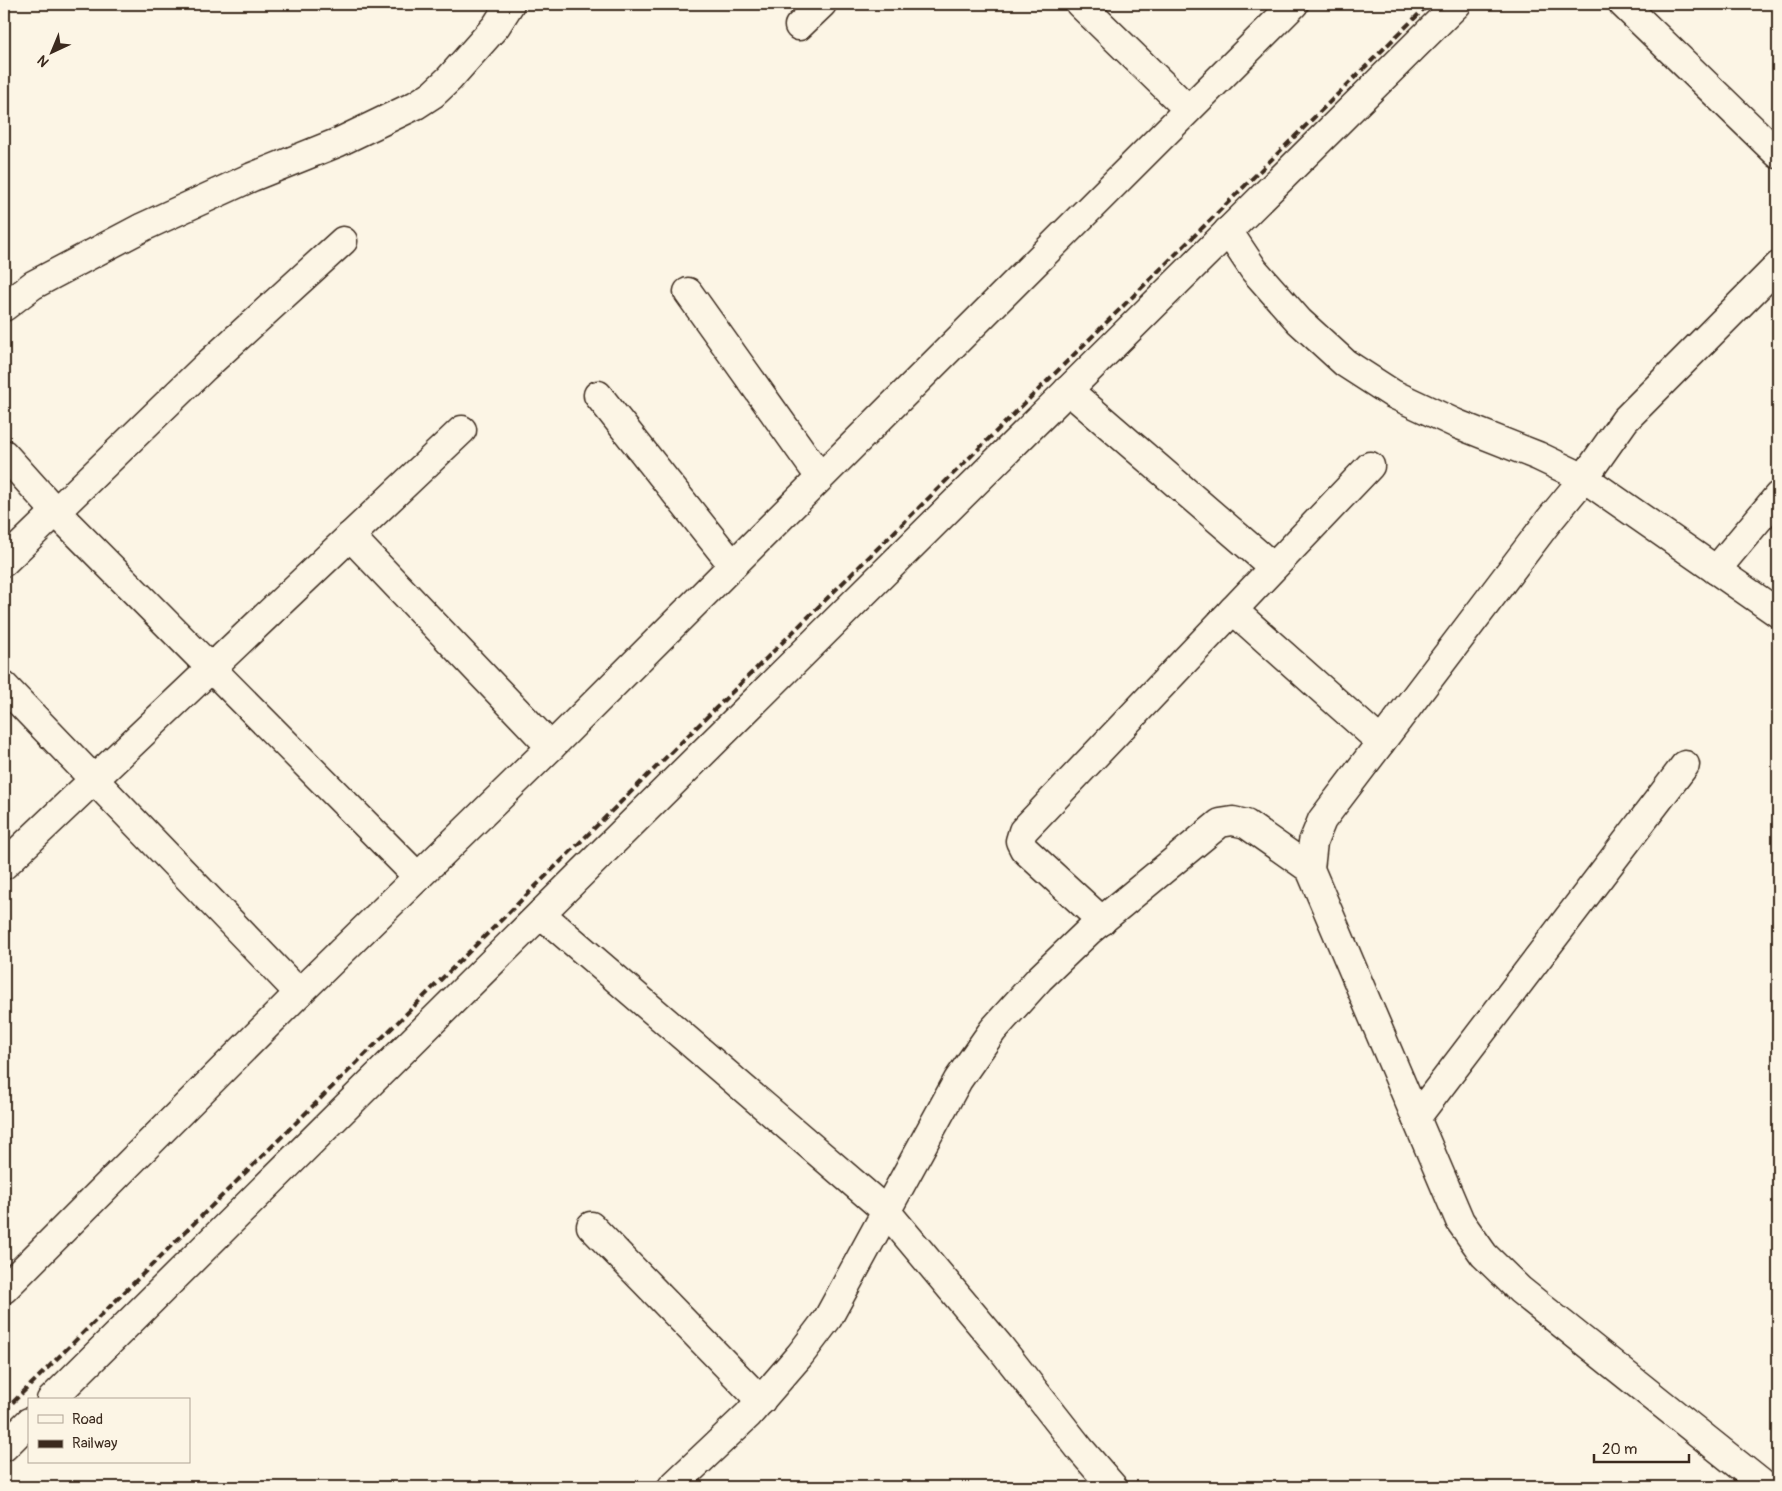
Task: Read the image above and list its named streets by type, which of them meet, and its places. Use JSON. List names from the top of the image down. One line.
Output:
{"legend":["Road","Railway"],"scale_bar":"20 m","north":"bottom left"}
